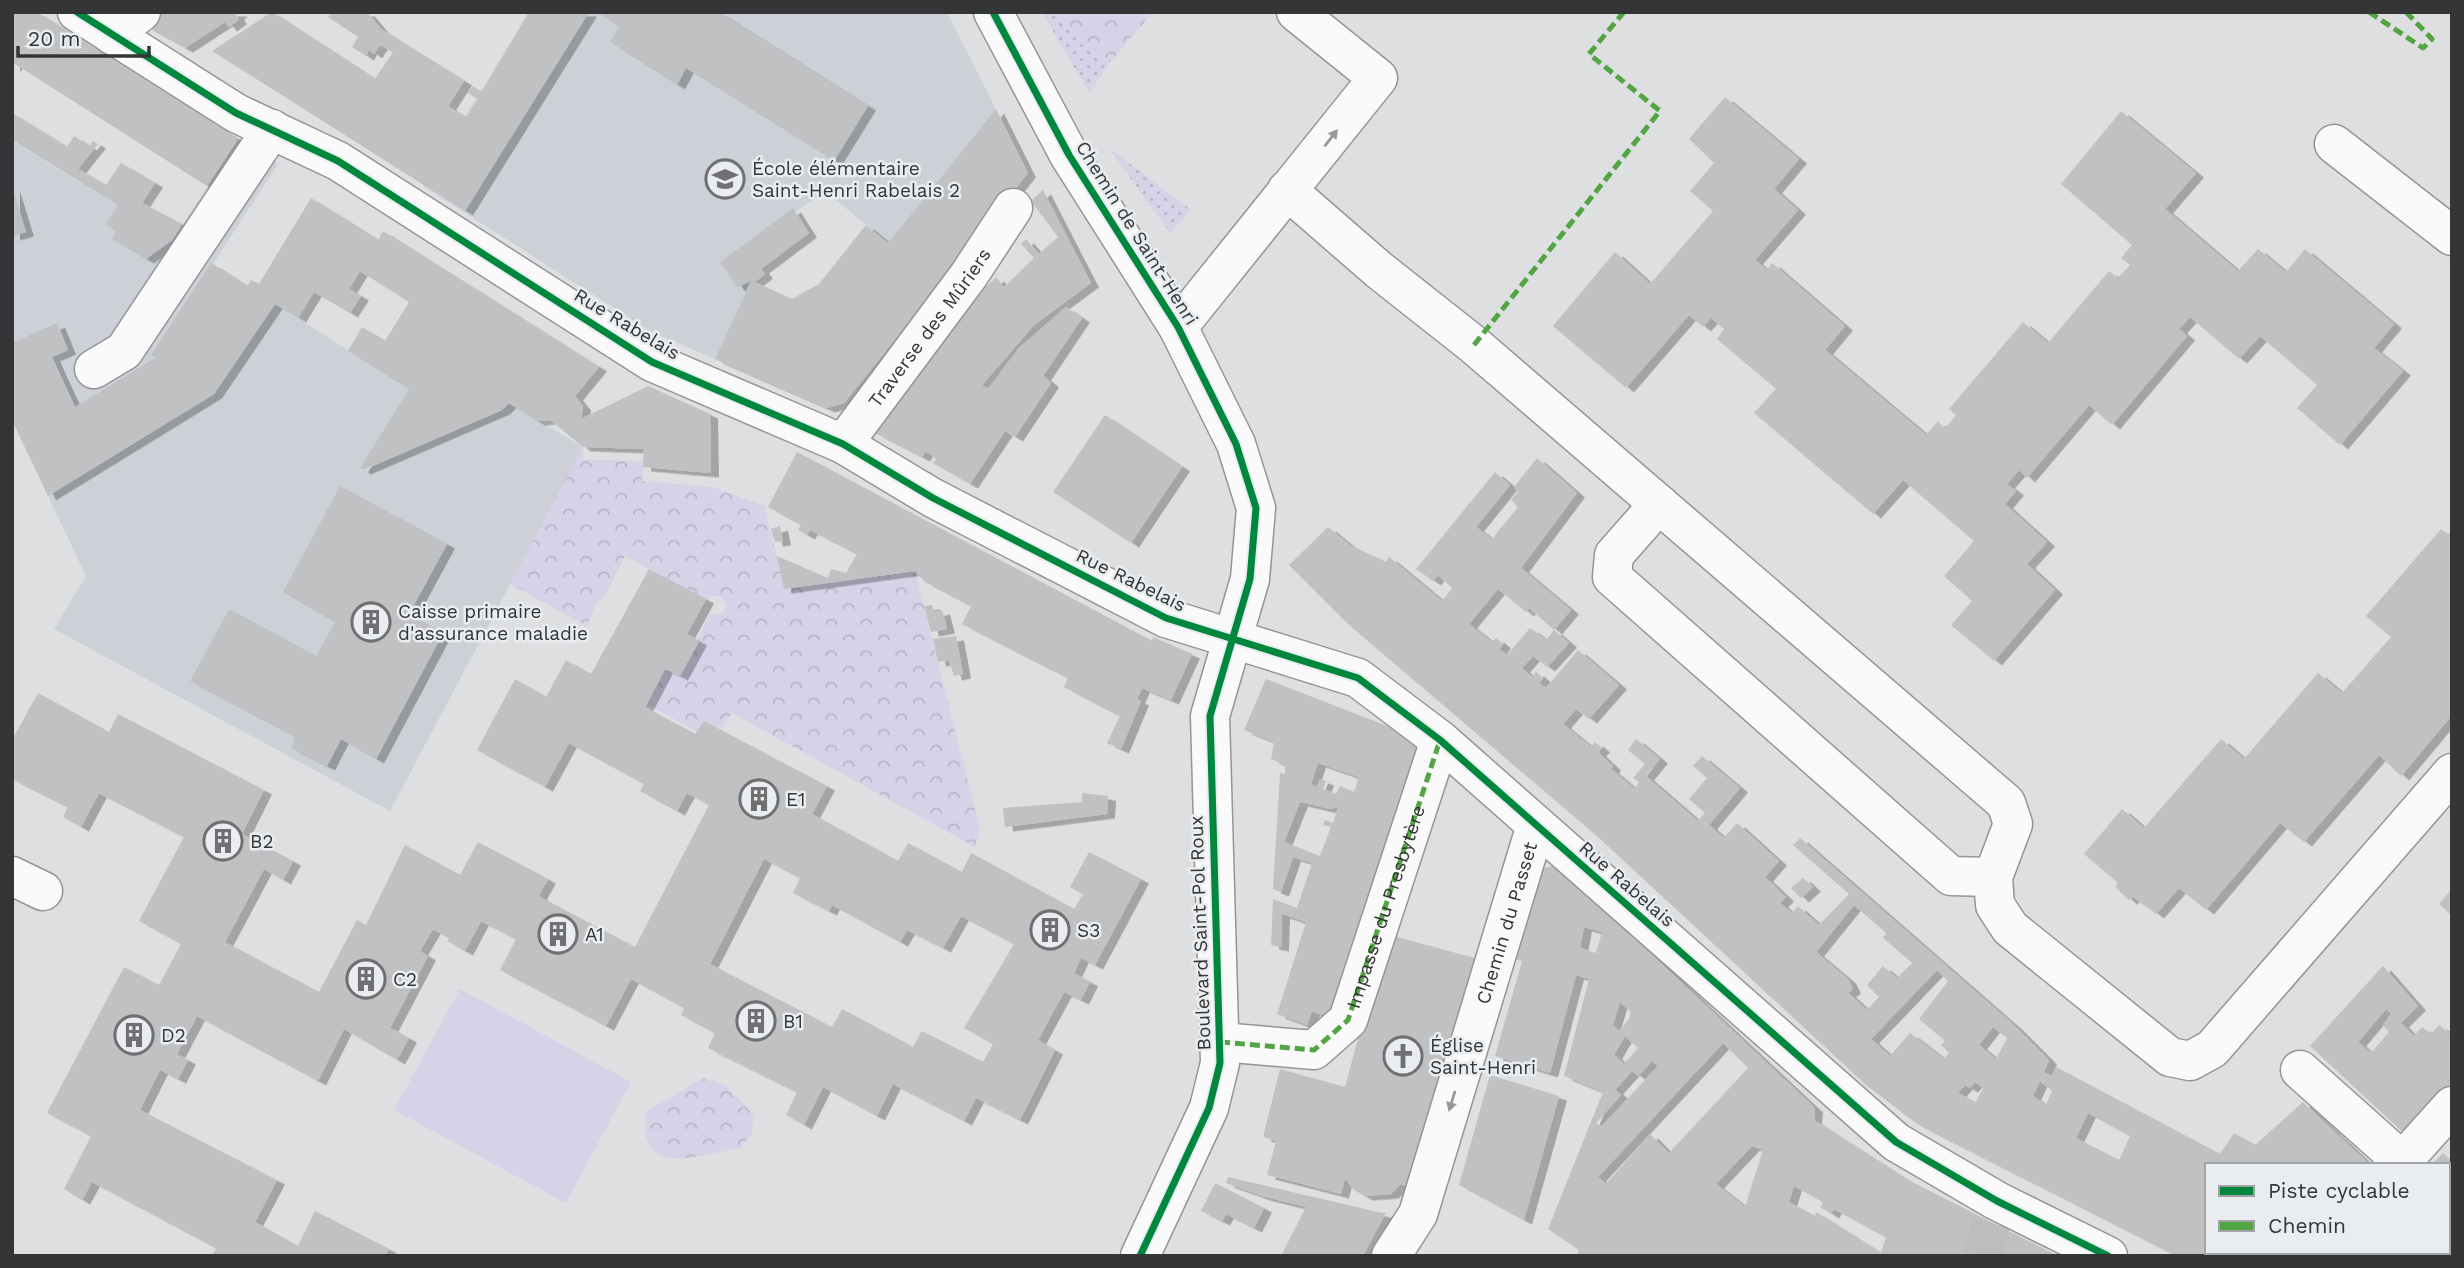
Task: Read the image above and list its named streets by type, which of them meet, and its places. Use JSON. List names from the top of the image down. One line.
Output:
{"streets":{"street":["Chemin de Saint-Henri","Rue Rabelais","Traverse des Mûriers","Impasse du Presbytère","Chemin du Passet","Boulevard Saint-Pol Roux"]},"crossings":[["Chemin de Saint-Henri","Rue Rabelais"],["Chemin de Saint-Henri","Boulevard Saint-Pol Roux"],["Rue Rabelais","Traverse des Mûriers"],["Rue Rabelais","Impasse du Presbytère"],["Rue Rabelais","Chemin du Passet"],["Rue Rabelais","Boulevard Saint-Pol Roux"],["Impasse du Presbytère","Boulevard Saint-Pol Roux"]],"one_way":["Chemin du Passet"],"places":{"school or university":["École élémentaire Saint-Henri Rabelais 2"],"building":["Caisse primaire d'assurance maladie","E1","B2","S3","A1","C2","B1","D2"],"church":["Église Saint-Henri"]},"legend":["Piste cyclable","Chemin"],"scale_bar":"20 m"}
